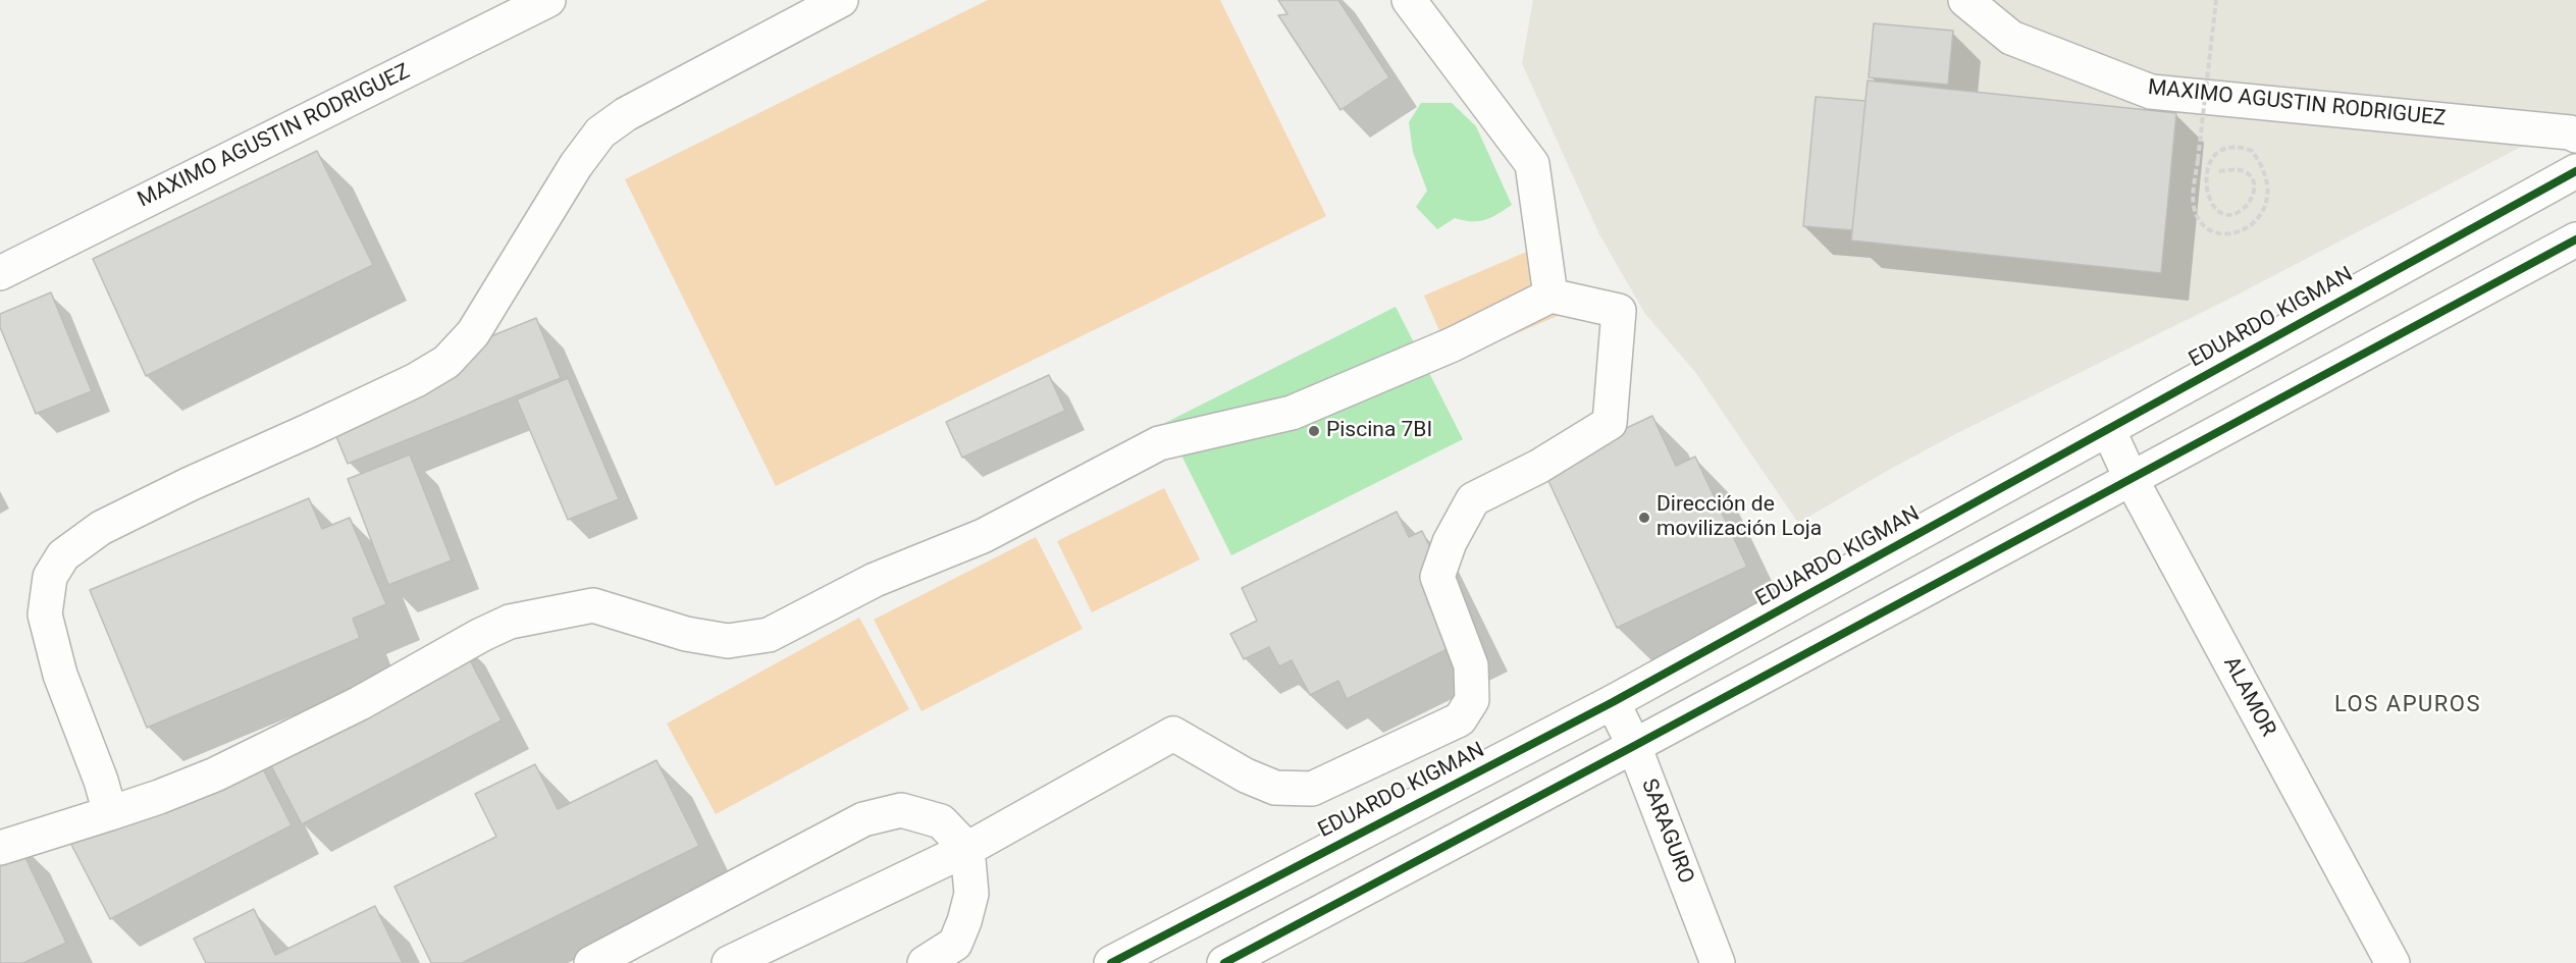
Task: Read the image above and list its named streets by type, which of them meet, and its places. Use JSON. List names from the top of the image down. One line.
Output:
{"streets":{"street":["MAXIMO AGUSTIN RODRIGUEZ","EDUARDO KIGMAN","ALAMOR","SARAGURO"]},"crossings":[["EDUARDO KIGMAN","ALAMOR"],["EDUARDO KIGMAN","SARAGURO"]],"districts":["LOS APUROS"],"places":["Piscina 7BI","Dirección de movilización Loja"]}
